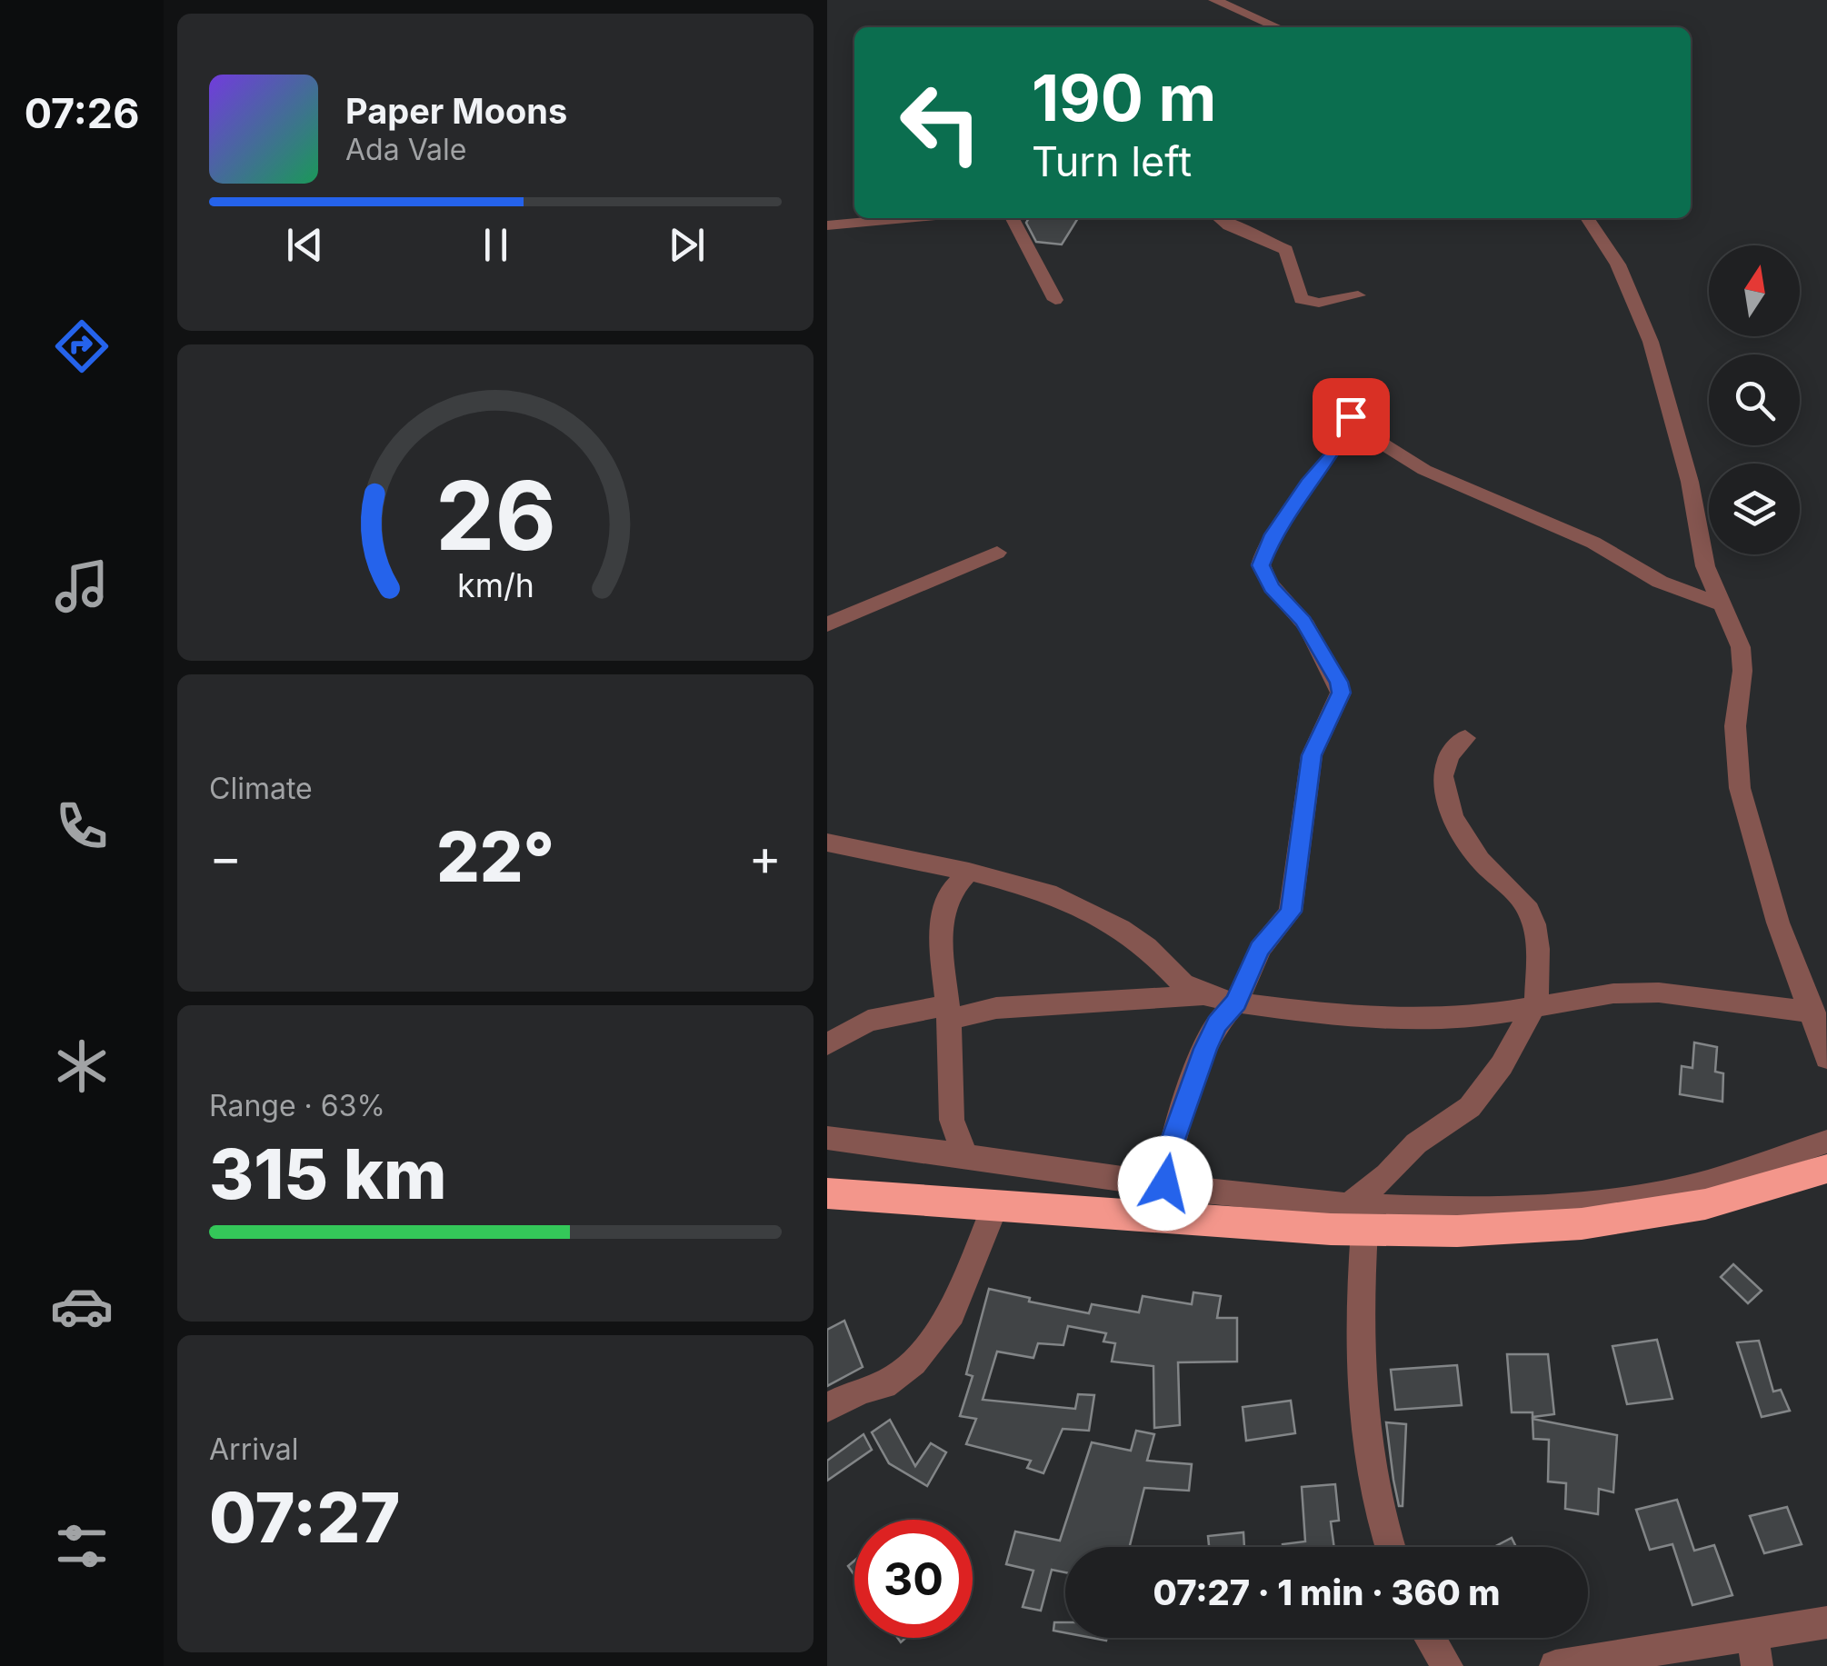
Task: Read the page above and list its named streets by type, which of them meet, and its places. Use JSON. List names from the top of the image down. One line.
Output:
{"north":"top","page":{"tabs":"07:26","turn":["190 m","Turn left"],"song":["Paper Moons","Ada Vale"],"tile":["Climate",["Range · 63%","315 km"],["Arrival","07:27"]],"heat":["−","22°","+"],"limit":"30","trip":"07:27 · 1 min · 360 m","gauge":["26","km/h"]}}
